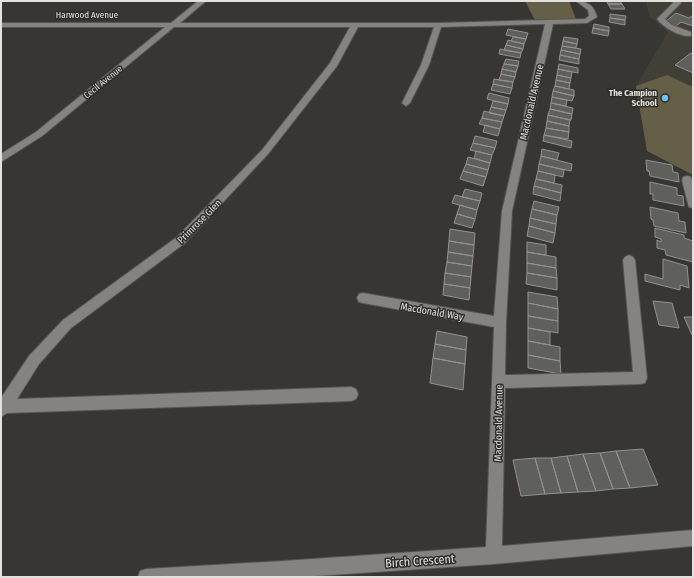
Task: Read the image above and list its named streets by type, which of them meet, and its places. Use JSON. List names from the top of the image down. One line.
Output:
{"streets":{"street":["Harwood Avenue","Cecil Avenue","Macdonald Avenue","Primrose Glen","Macdonald Way","Birch Crescent"]},"crossings":[["Harwood Avenue","Cecil Avenue"],["Macdonald Avenue","Macdonald Way"],["Macdonald Avenue","Birch Crescent"]],"places":["The Campion School"]}
